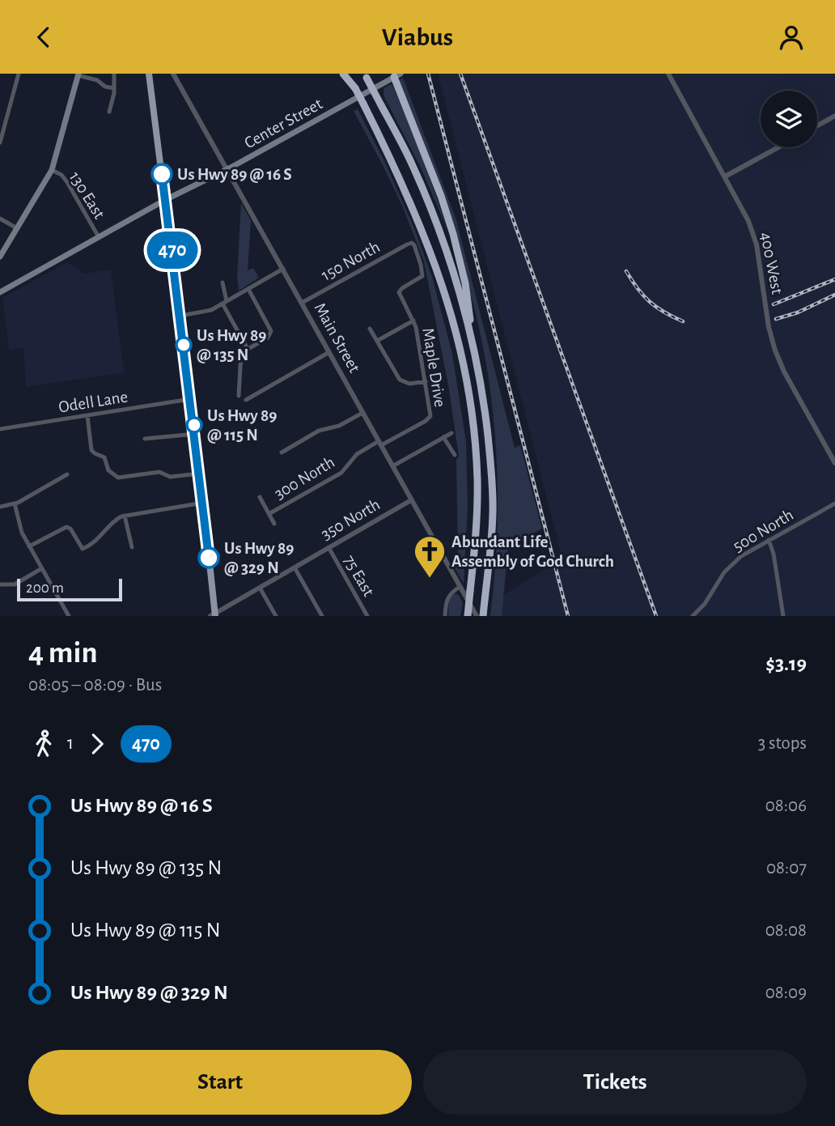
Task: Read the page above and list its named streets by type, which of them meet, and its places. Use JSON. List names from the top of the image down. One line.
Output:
{"streets":{"main road":["Center Street"],"street":["130 East","150 North","400 West","Main Street","Maple Drive","Odell Lane","300 North","350 North","500 North","75 East"]},"crossings":[["Center Street","130 East"],["Center Street","Main Street"],["150 North","Main Street"],["150 North","Maple Drive"],["Main Street","300 North"],["Main Street","350 North"],["Maple Drive","300 North"],["350 North","75 East"]],"places":{"other":["Us Hwy 89 @ 16 S","Us Hwy 89 @ 135 N","Us Hwy 89 @ 115 N","Us Hwy 89 @ 329 N"],"church":["Abundant Life Assembly of God Church"]},"lines":["bus line 470"],"scale_bar":"200 m","page":{"header":"Viabus","on_map":"470","scale":"200 m","heading":["4 min","08:05 – 08:09 · Bus","$3.19"],"legs":["1","470","3 stops"],"list":[{"name":"Us Hwy 89 @ 16 S","value":"08:06"},{"name":"Us Hwy 89 @ 135 N","value":"08:07"},{"name":"Us Hwy 89 @ 115 N","value":"08:08"},{"name":"Us Hwy 89 @ 329 N","value":"08:09"}],"buttons":["Start","Tickets"]}}
